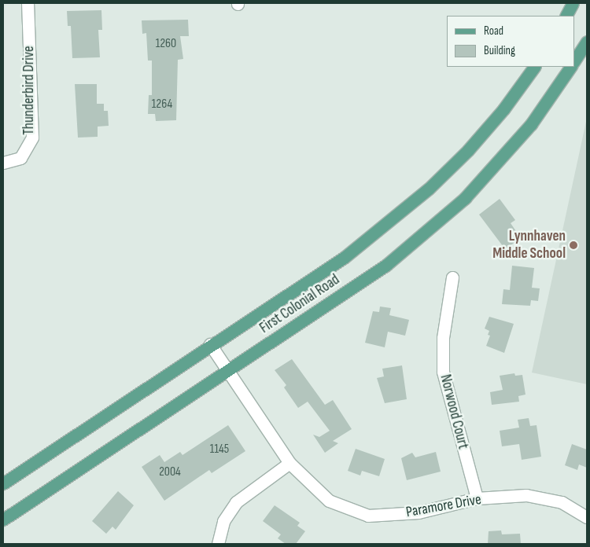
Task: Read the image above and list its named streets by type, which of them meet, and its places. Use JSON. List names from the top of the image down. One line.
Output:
{"streets":{"main road":["First Colonial Road"],"street":["Thunderbird Drive","Norwood Court","Paramore Drive"]},"crossings":[["First Colonial Road","Paramore Drive"],["Norwood Court","Paramore Drive"]],"places":["Lynnhaven Middle School"],"house_numbers":["1260","1264","1145","2004"],"legend":["Road","Building"]}
